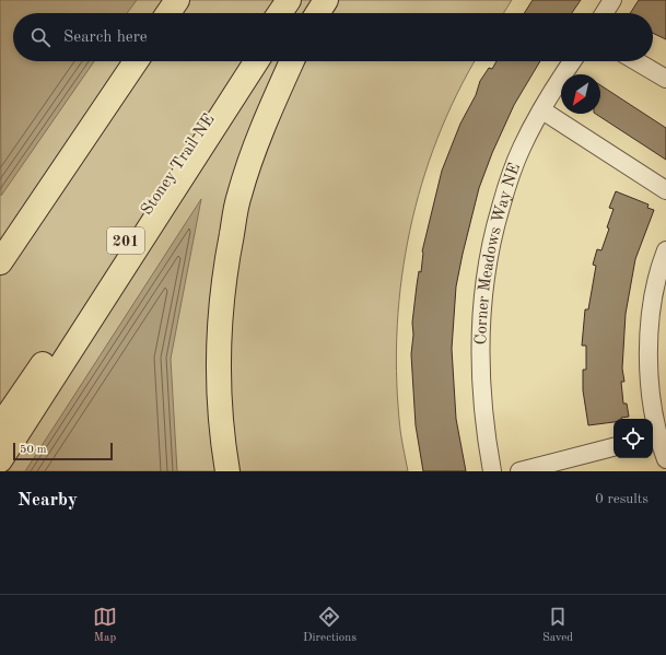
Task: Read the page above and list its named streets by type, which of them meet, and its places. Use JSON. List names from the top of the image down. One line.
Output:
{"streets":{"highway":["Stoney Trail NE","201"],"street":["Corner Meadows Way NE"]},"scale_bar":"50 m","north":"bottom left","page":{"search":"Search here","scale":"50 m","heading":["Nearby","0 results"],"nav":["Map","Directions","Saved"]}}
